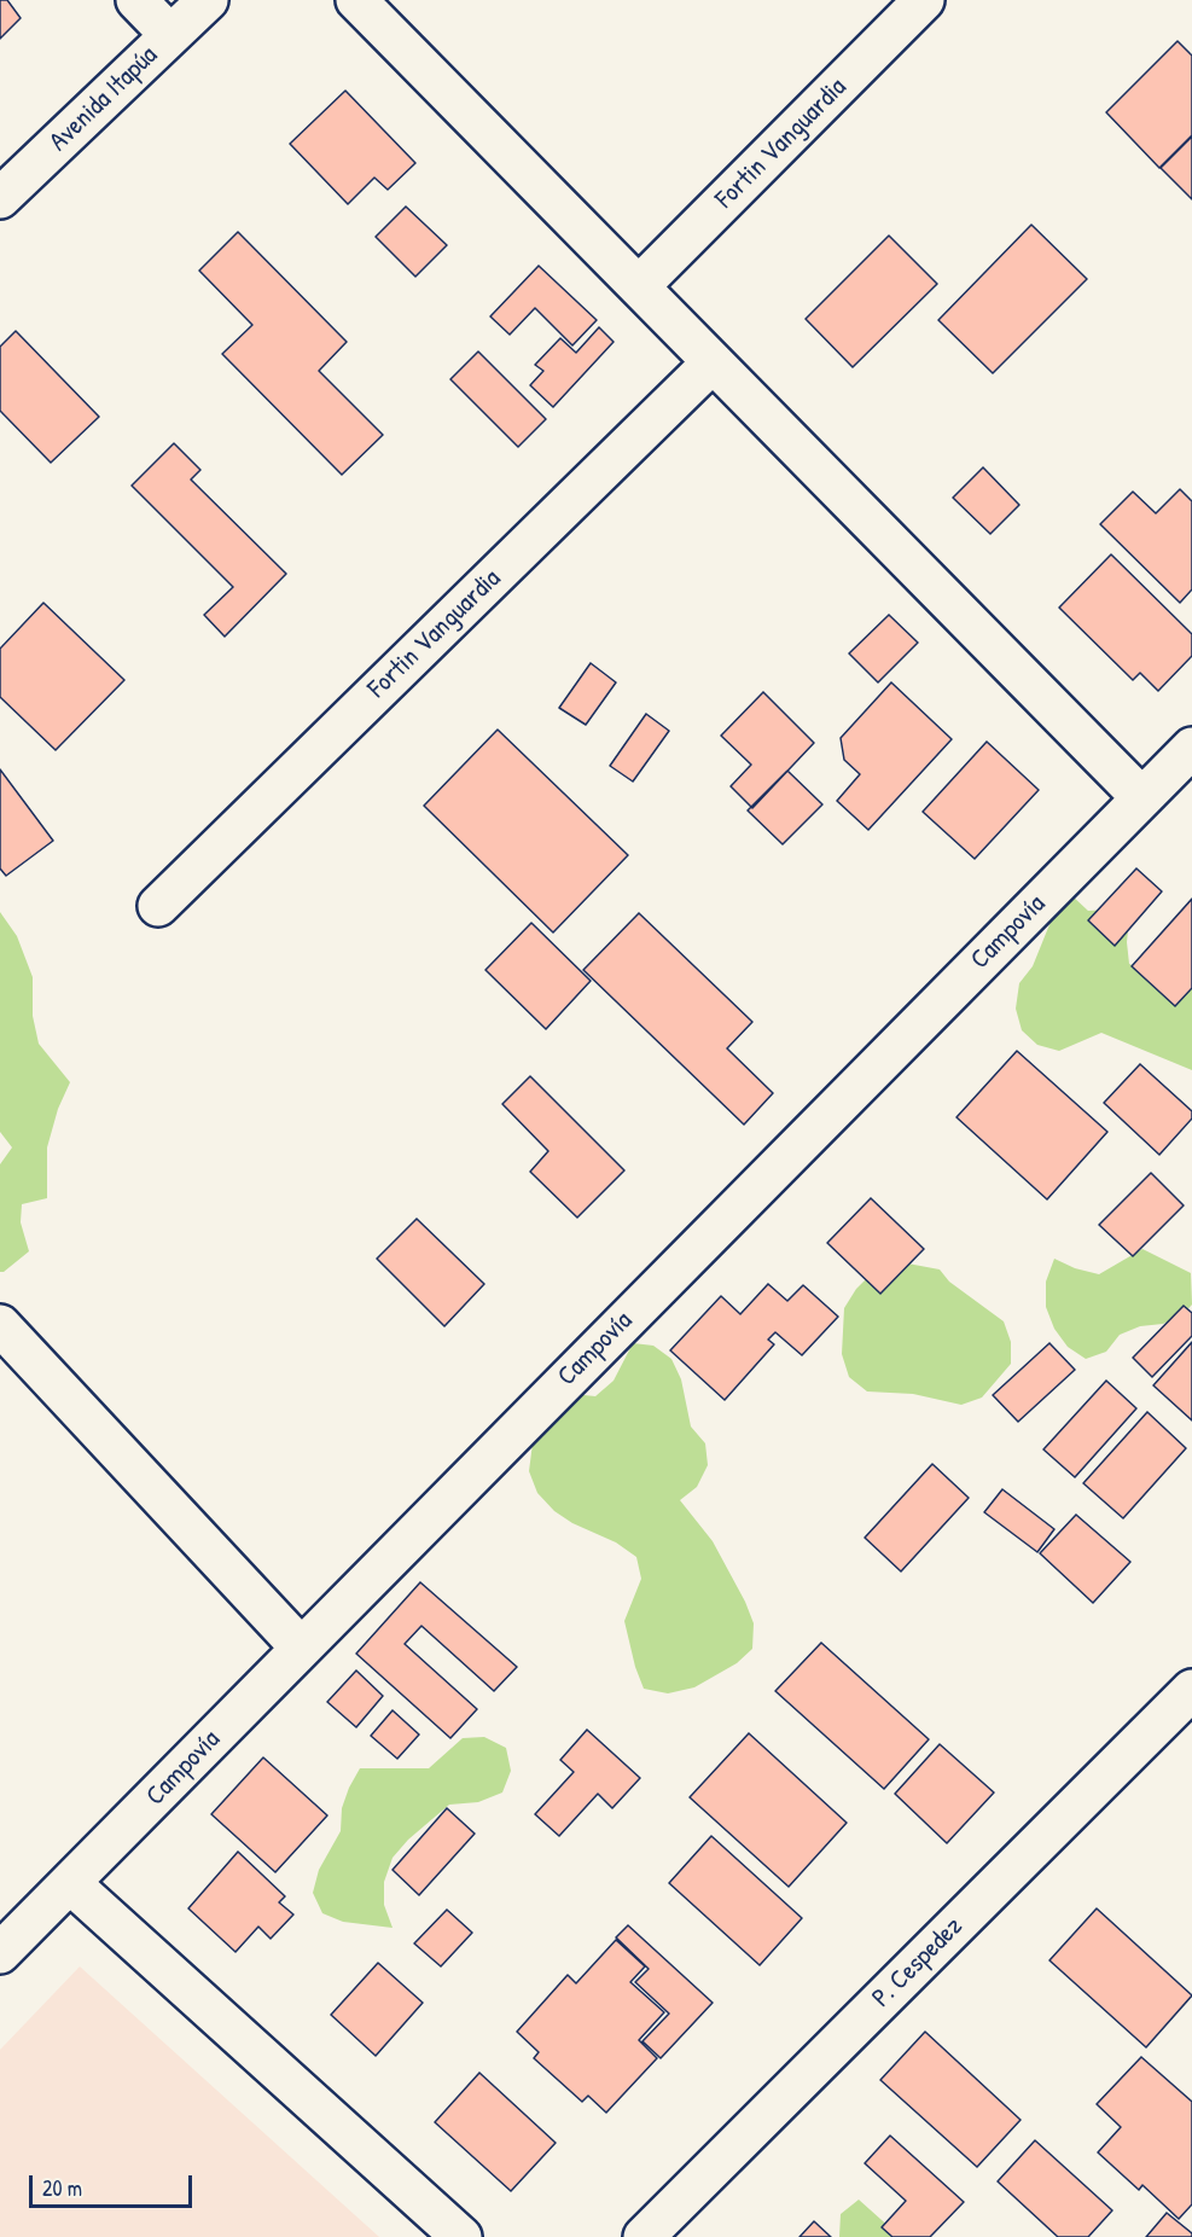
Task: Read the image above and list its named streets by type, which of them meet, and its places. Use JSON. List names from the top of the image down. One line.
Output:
{"streets":{"street":["Avenida Itapúa","Fortin Vanguardia","Campovía","P. Cespedez"]},"scale_bar":"20 m"}
